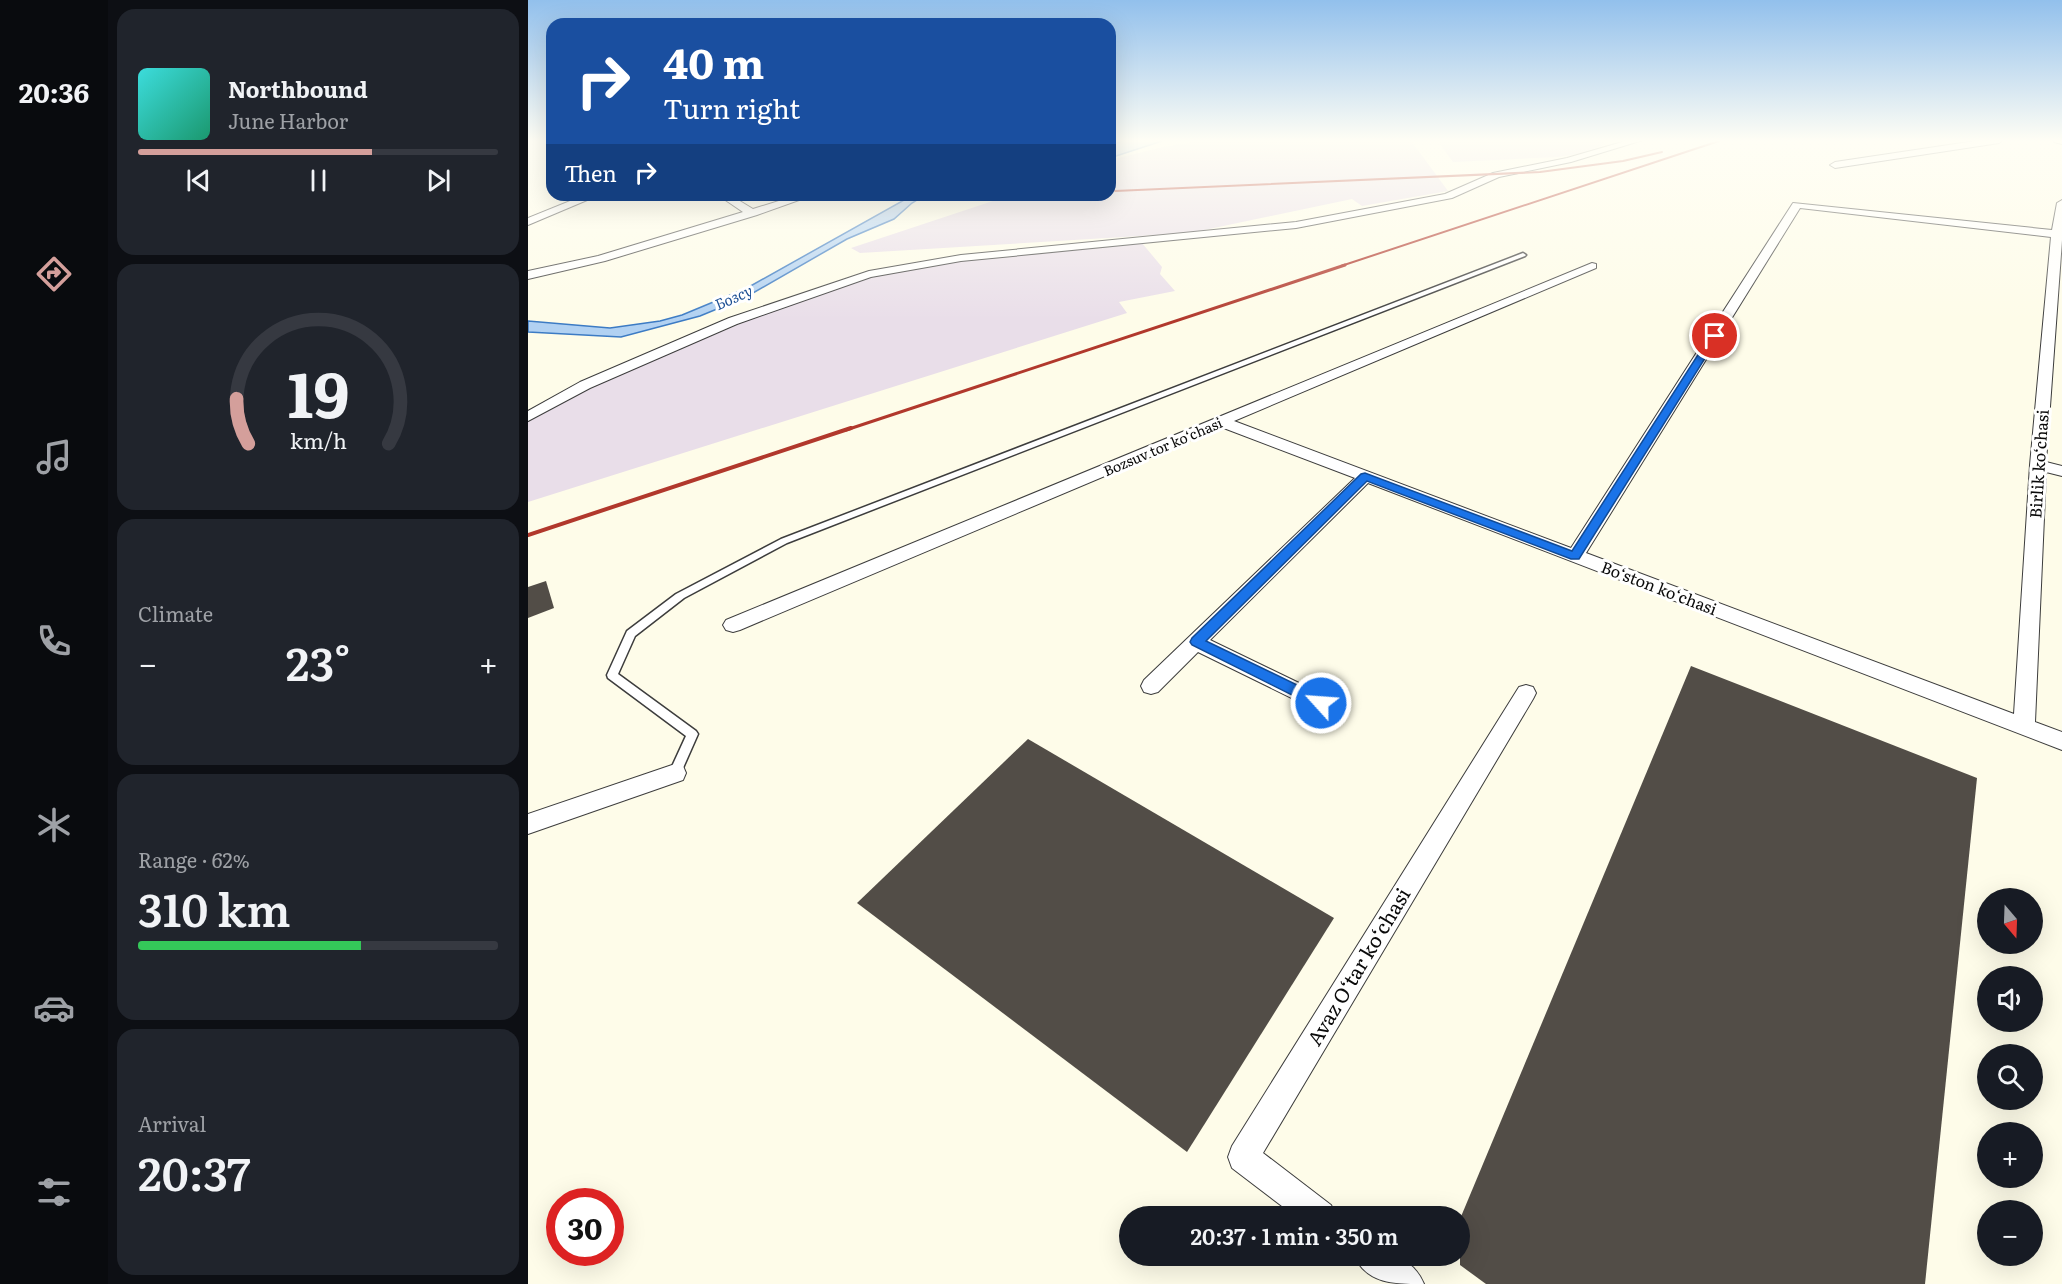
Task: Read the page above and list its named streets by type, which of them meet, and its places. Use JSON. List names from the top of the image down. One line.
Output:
{"streets":{"street":["Bozsuv tor ko‘chasi","Birlik ko‘chasi","Bo‘ston ko‘chasi","Avaz O‘tar ko‘chasi"]},"crossings":[["Bozsuv tor ko‘chasi","Bo‘ston ko‘chasi"],["Birlik ko‘chasi","Bo‘ston ko‘chasi"]],"water":["Бозсу"],"north":"bottom","page":{"tabs":"20:36","turn":["40 m","Turn right"],"song":["Northbound","June Harbor"],"then":"Then","tile":["Climate",["Range · 62%","310 km"],["Arrival","20:37"]],"heat":["−","23°","+"],"map_buttons":["+","−"],"limit":"30","trip":"20:37 · 1 min · 350 m","gauge":["19","km/h"]}}
